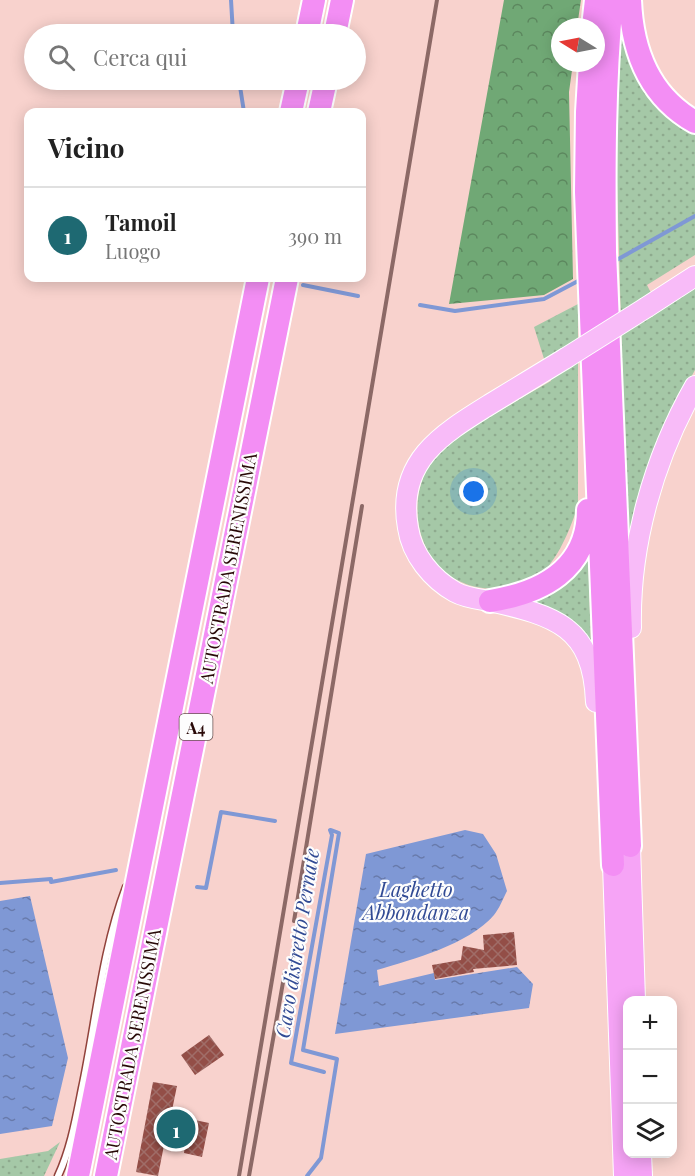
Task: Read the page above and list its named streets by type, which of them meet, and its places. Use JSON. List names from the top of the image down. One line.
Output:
{"streets":{"highway":["AUTOSTRADA SERENISSIMA","A4"]},"water":["Laghetto Abbondanza","Cavo distretto Pernate"],"north":"left","page":{"search":"Cerca qui","heading":"Vicino","list":[{"mark":"1","name":"Tamoil","note":"Luogo","value":"390 m"}],"map_buttons":["+","−"],"pins":"1"}}
